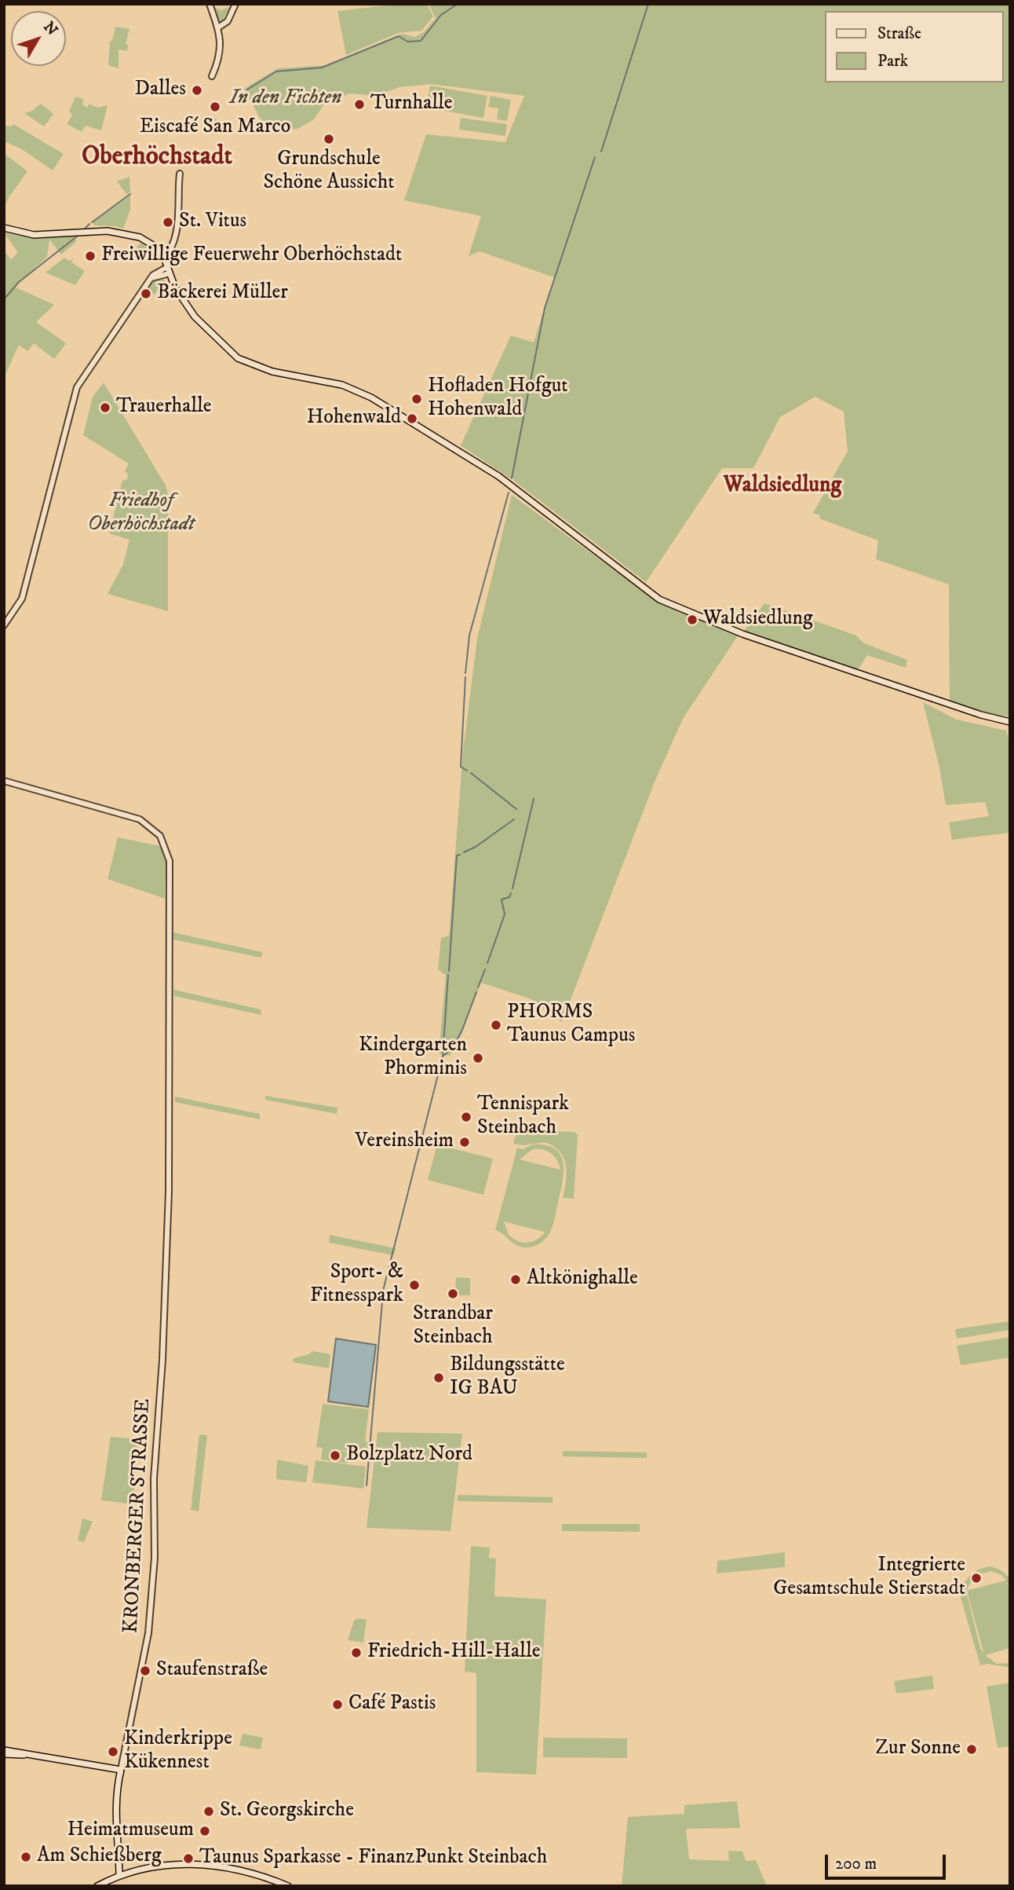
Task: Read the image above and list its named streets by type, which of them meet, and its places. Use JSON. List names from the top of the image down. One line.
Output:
{"streets":{"street":["KRONBERGER STRASSE"]},"districts":["Oberhöchstadt","Waldsiedlung"],"parks":["In den Fichten","Friedhof Oberhöchstadt"],"places":["Dalles","Turnhalle","Eiscafé San Marco","Grundschule Schöne Aussicht","St. Vitus","Freiwillige Feuerwehr Oberhöchstadt","Bäckerei Müller","Hofladen Hofgut Hohenwald","Trauerhalle","Hohenwald","Waldsiedlung","PHORMS Taunus Campus","Kindergarten Phorminis","Tennispark Steinbach","Vereinsheim","Altkönighalle","Sport- & Fitnesspark","Strandbar Steinbach","Bildungsstätte IG BAU","Bolzplatz Nord","Integrierte Gesamtschule Stierstadt","Friedrich-Hill-Halle","Staufenstraße","Café Pastis","Zur Sonne","Kinderkrippe Kükennest","St. Georgskirche","Heimatmuseum","Am Schießberg","Taunus Sparkasse - FinanzPunkt Steinbach"],"legend":["Straße","Park"],"scale_bar":"200 m","north":"top right"}
